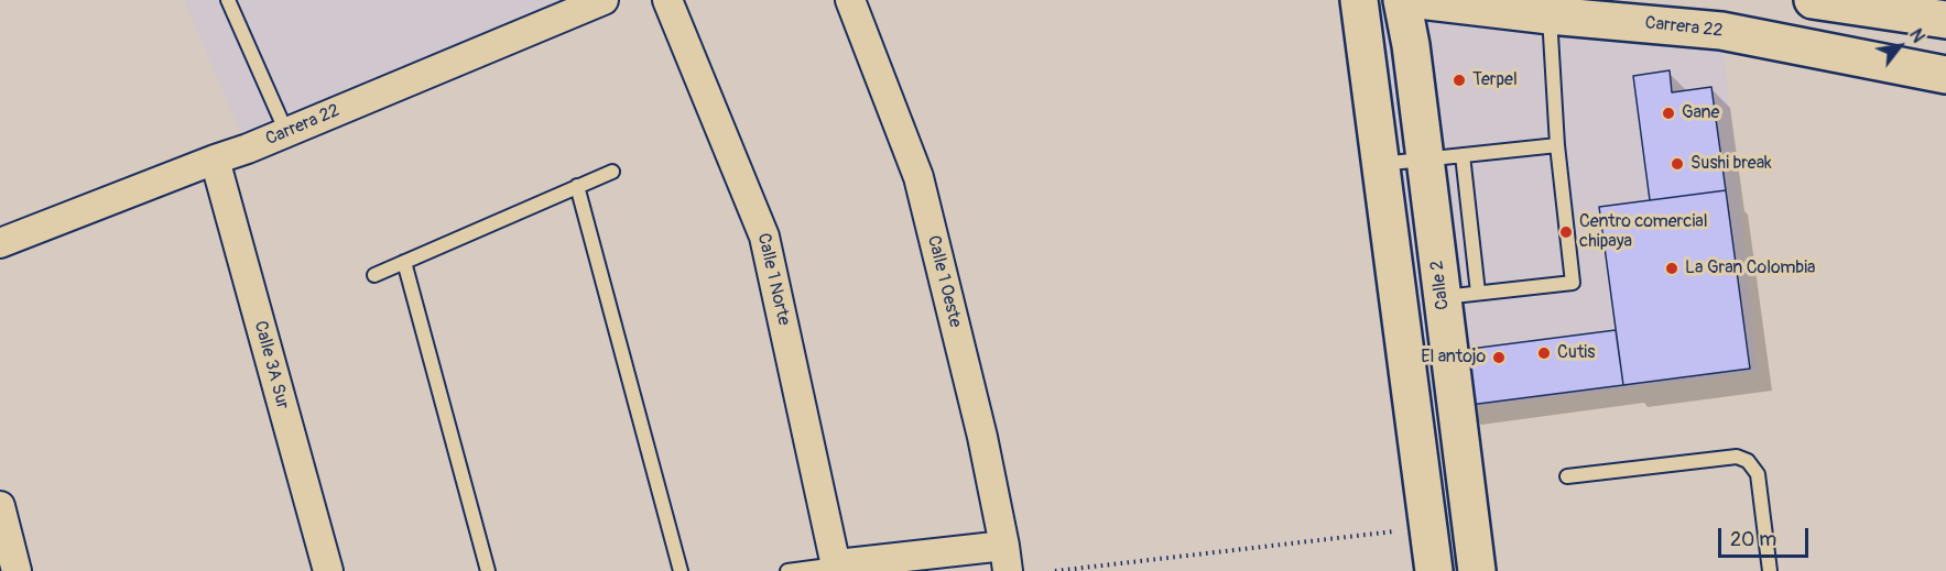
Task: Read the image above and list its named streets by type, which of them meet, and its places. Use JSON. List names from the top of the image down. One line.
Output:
{"streets":{"main road":["Carrera 22","Calle 2"],"street":["Calle 1 Norte","Calle 1 Oeste","Calle 3A Sur"]},"crossings":[["Carrera 22","Calle 3A Sur"]],"places":["Terpel","Gane","Sushi break","Centro comercial chipaya","La Gran Colombia","Cutis","El antojo"],"scale_bar":"20 m","north":"top right"}
